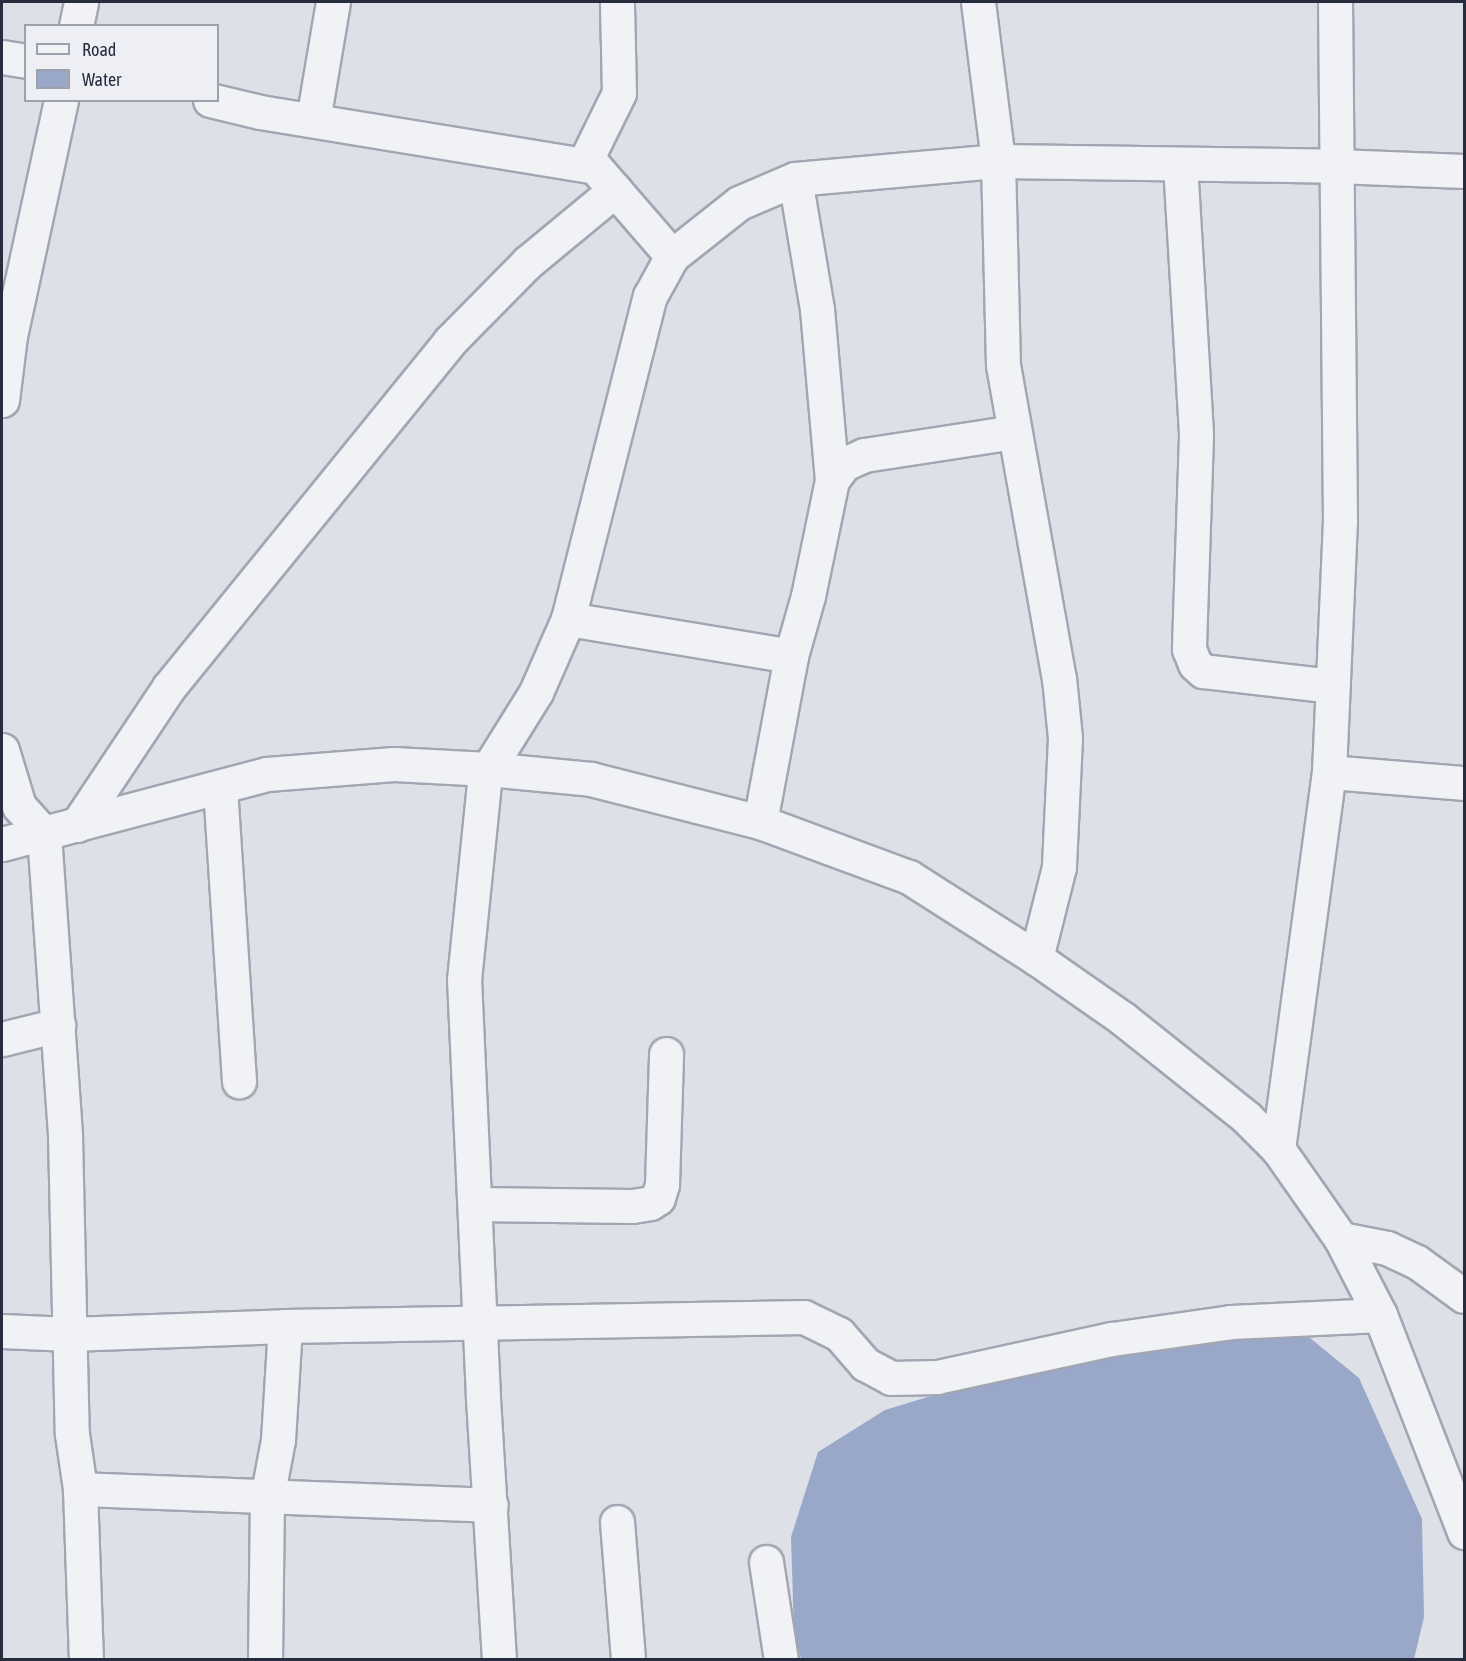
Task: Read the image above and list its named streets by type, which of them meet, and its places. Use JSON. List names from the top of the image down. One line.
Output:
{"legend":["Road","Water"]}
